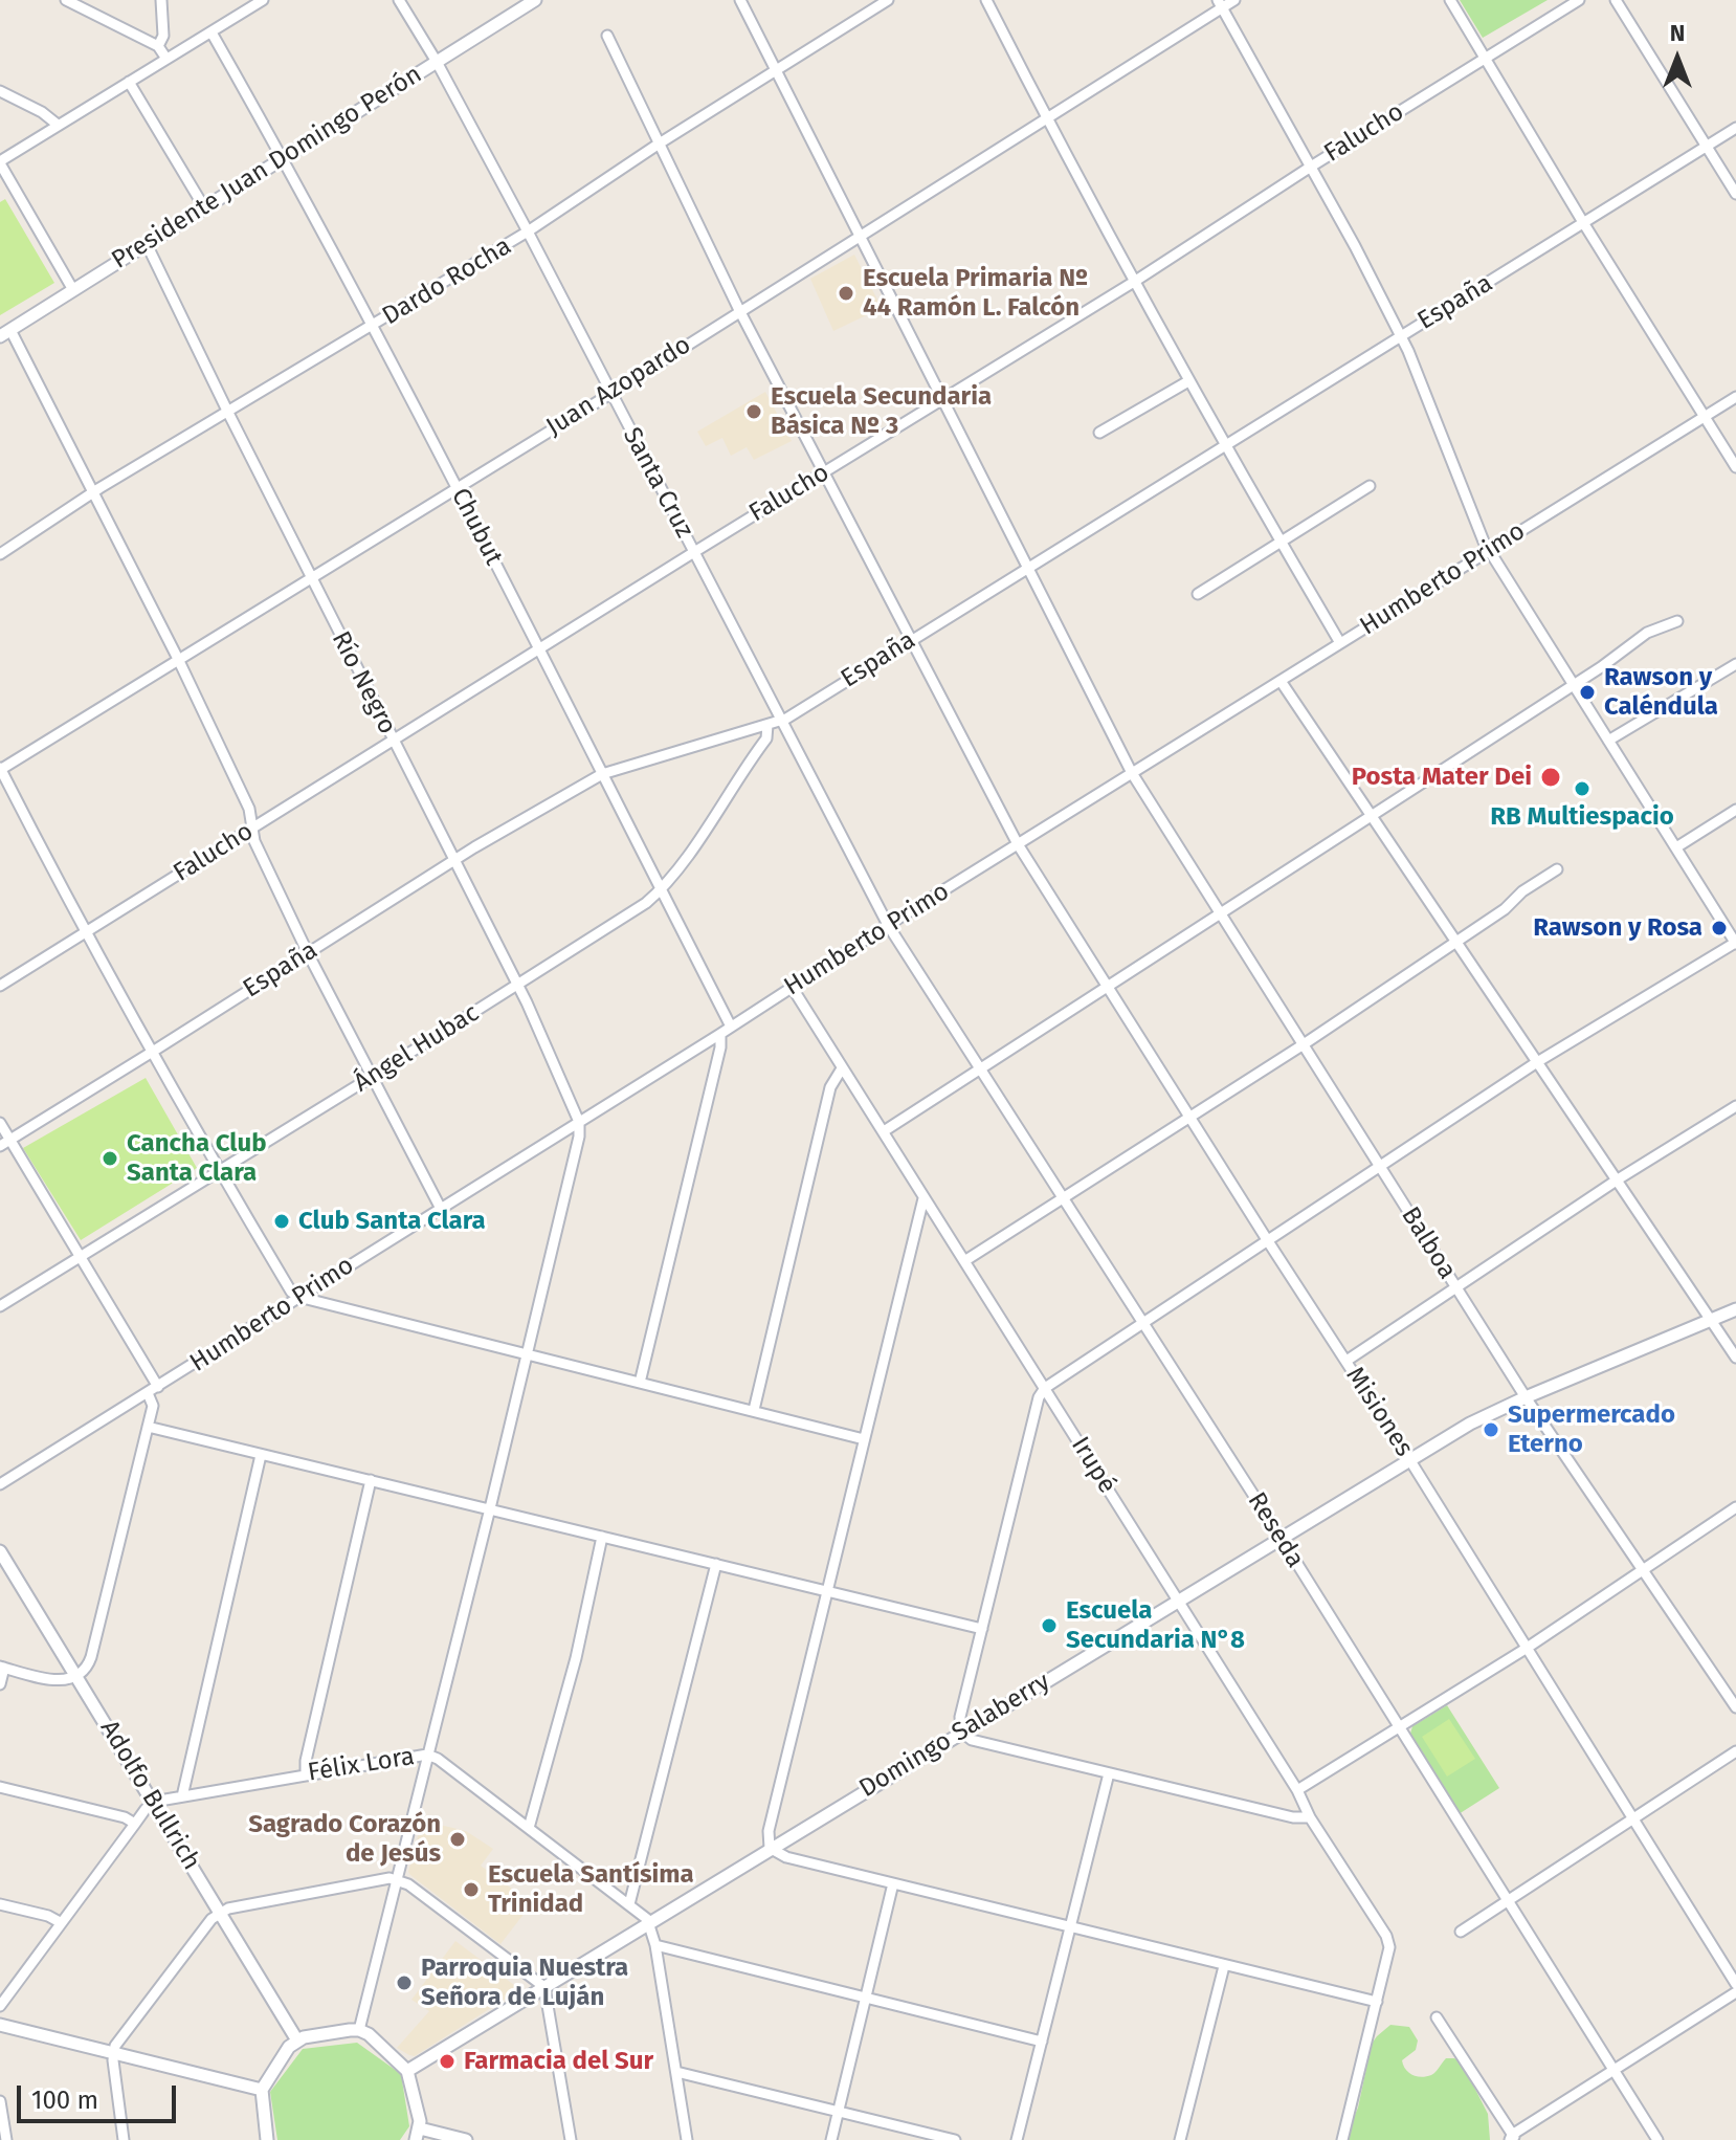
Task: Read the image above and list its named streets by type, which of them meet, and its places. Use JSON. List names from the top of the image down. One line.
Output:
{"streets":{"street":["Falucho","Presidente Juan Domingo Perón","Dardo Rocha","España","Juan Azopardo","Santa Cruz","Chubut","Humberto Primo","Río Negro","Ángel Hubac","Balboa","Misiones","Irupé","Reseda","Domingo Salaberry","Félix Lora","Adolfo Bullrich"]},"crossings":[["Falucho","Santa Cruz"],["Falucho","Chubut"],["Falucho","Río Negro"],["Falucho","Balboa"],["Falucho","Misiones"],["Presidente Juan Domingo Perón","Santa Cruz"],["Presidente Juan Domingo Perón","Chubut"],["Presidente Juan Domingo Perón","Río Negro"],["Dardo Rocha","Santa Cruz"],["Dardo Rocha","Chubut"],["Dardo Rocha","Río Negro"],["Dardo Rocha","Balboa"],["Dardo Rocha","Misiones"],["España","Santa Cruz"],["España","Chubut"],["España","Río Negro"],["España","Ángel Hubac"],["España","Balboa"],["España","Misiones"],["Juan Azopardo","Santa Cruz"],["Juan Azopardo","Chubut"],["Juan Azopardo","Río Negro"],["Juan Azopardo","Balboa"],["Juan Azopardo","Misiones"],["Santa Cruz","Humberto Primo"],["Santa Cruz","Reseda"],["Chubut","Humberto Primo"],["Chubut","Ángel Hubac"],["Humberto Primo","Río Negro"],["Humberto Primo","Balboa"],["Humberto Primo","Misiones"],["Humberto Primo","Irupé"],["Humberto Primo","Reseda"],["Río Negro","Ángel Hubac"],["Balboa","Domingo Salaberry"],["Misiones","Domingo Salaberry"],["Irupé","Domingo Salaberry"],["Reseda","Domingo Salaberry"],["Domingo Salaberry","Félix Lora"],["Félix Lora","Adolfo Bullrich"]],"places":["Escuela Primaria Nº 44 Ramón L. Falcón","Escuela Secundaria Básica Nº 3","Rawson y Caléndula","Posta Mater Dei","RB Multiespacio","Rawson y Rosa","Cancha Club Santa Clara","Club Santa Clara","Supermercado Eterno","Escuela Secundaria N°8","Sagrado Corazón de Jesús","Escuela Santísima Trinidad","Parroquia Nuestra Señora de Luján","Farmacia del Sur"],"scale_bar":"100 m","north":"top"}
